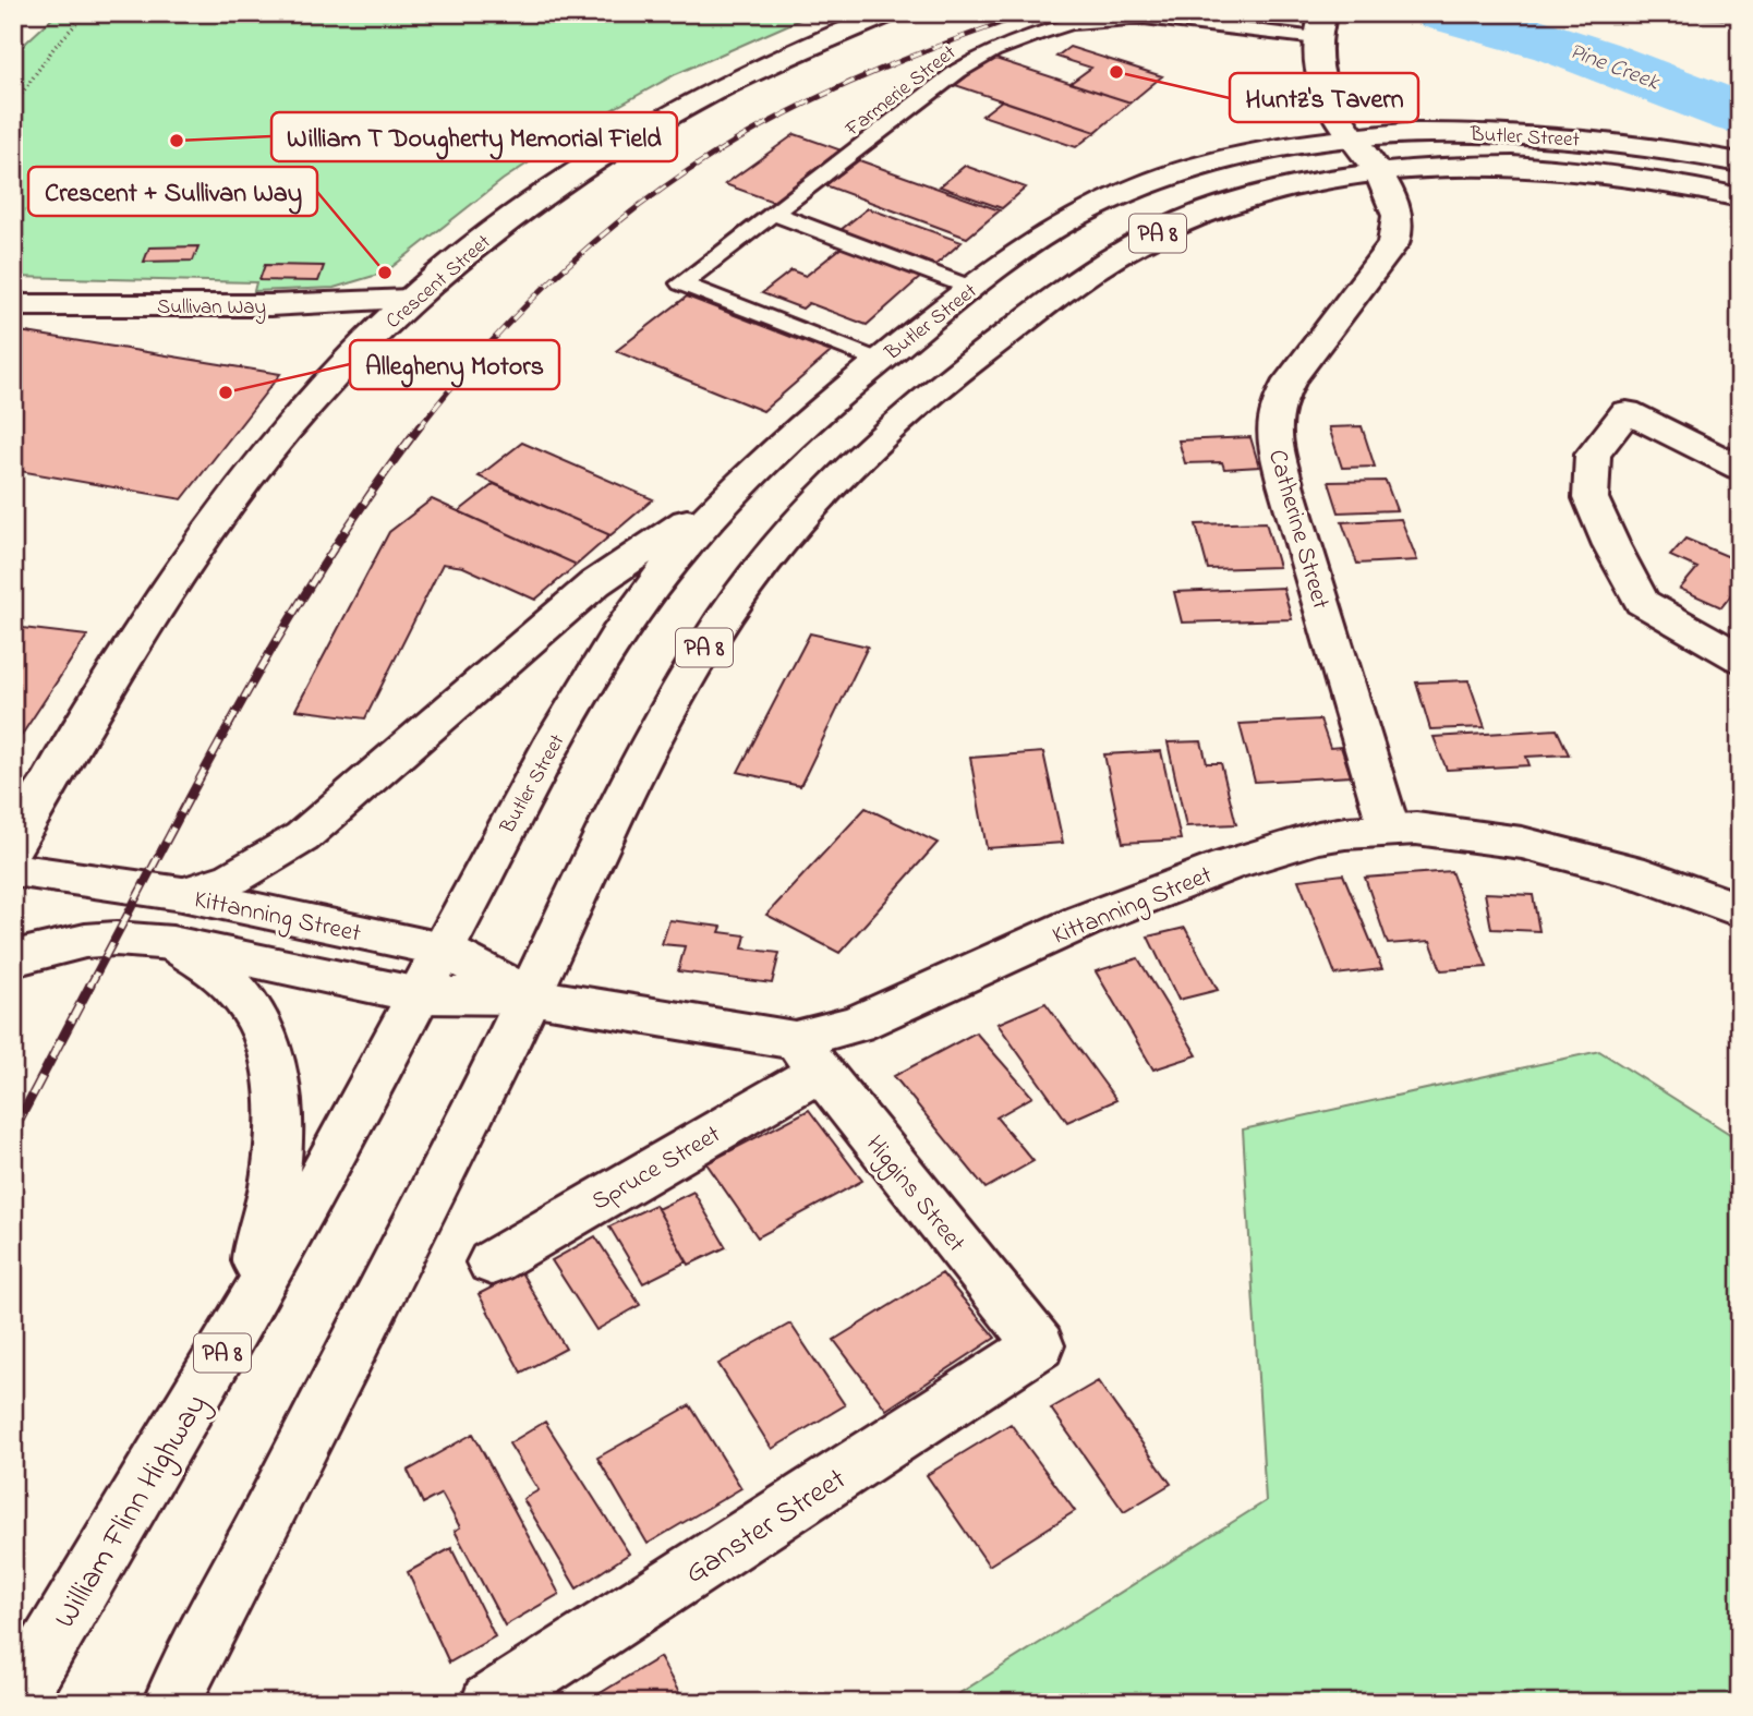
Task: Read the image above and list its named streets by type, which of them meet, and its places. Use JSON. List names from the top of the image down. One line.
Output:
{"streets":{"main road":["Butler Street","PA 8","Crescent Street","Sullivan Way","Catherine Street","Kittanning Street","Spruce Street","Higgins Street","William Flinn Highway","Ganster Street"],"lane":["Farmerie Street"]},"crossings":[["Farmerie Street","Butler Street"],["Farmerie Street","Catherine Street"],["Butler Street","PA 8"],["Butler Street","Catherine Street"],["Butler Street","Kittanning Street"],["Butler Street","William Flinn Highway"],["PA 8","Kittanning Street"],["Crescent Street","Sullivan Way"],["Catherine Street","Kittanning Street"],["Kittanning Street","Spruce Street"],["Kittanning Street","Higgins Street"],["Kittanning Street","William Flinn Highway"],["Spruce Street","Higgins Street"],["Higgins Street","Ganster Street"]],"water":["Pine Creek"],"places":["Huntz's Tavern","William T Dougherty Memorial Field","Crescent + Sullivan Way","Allegheny Motors"]}
